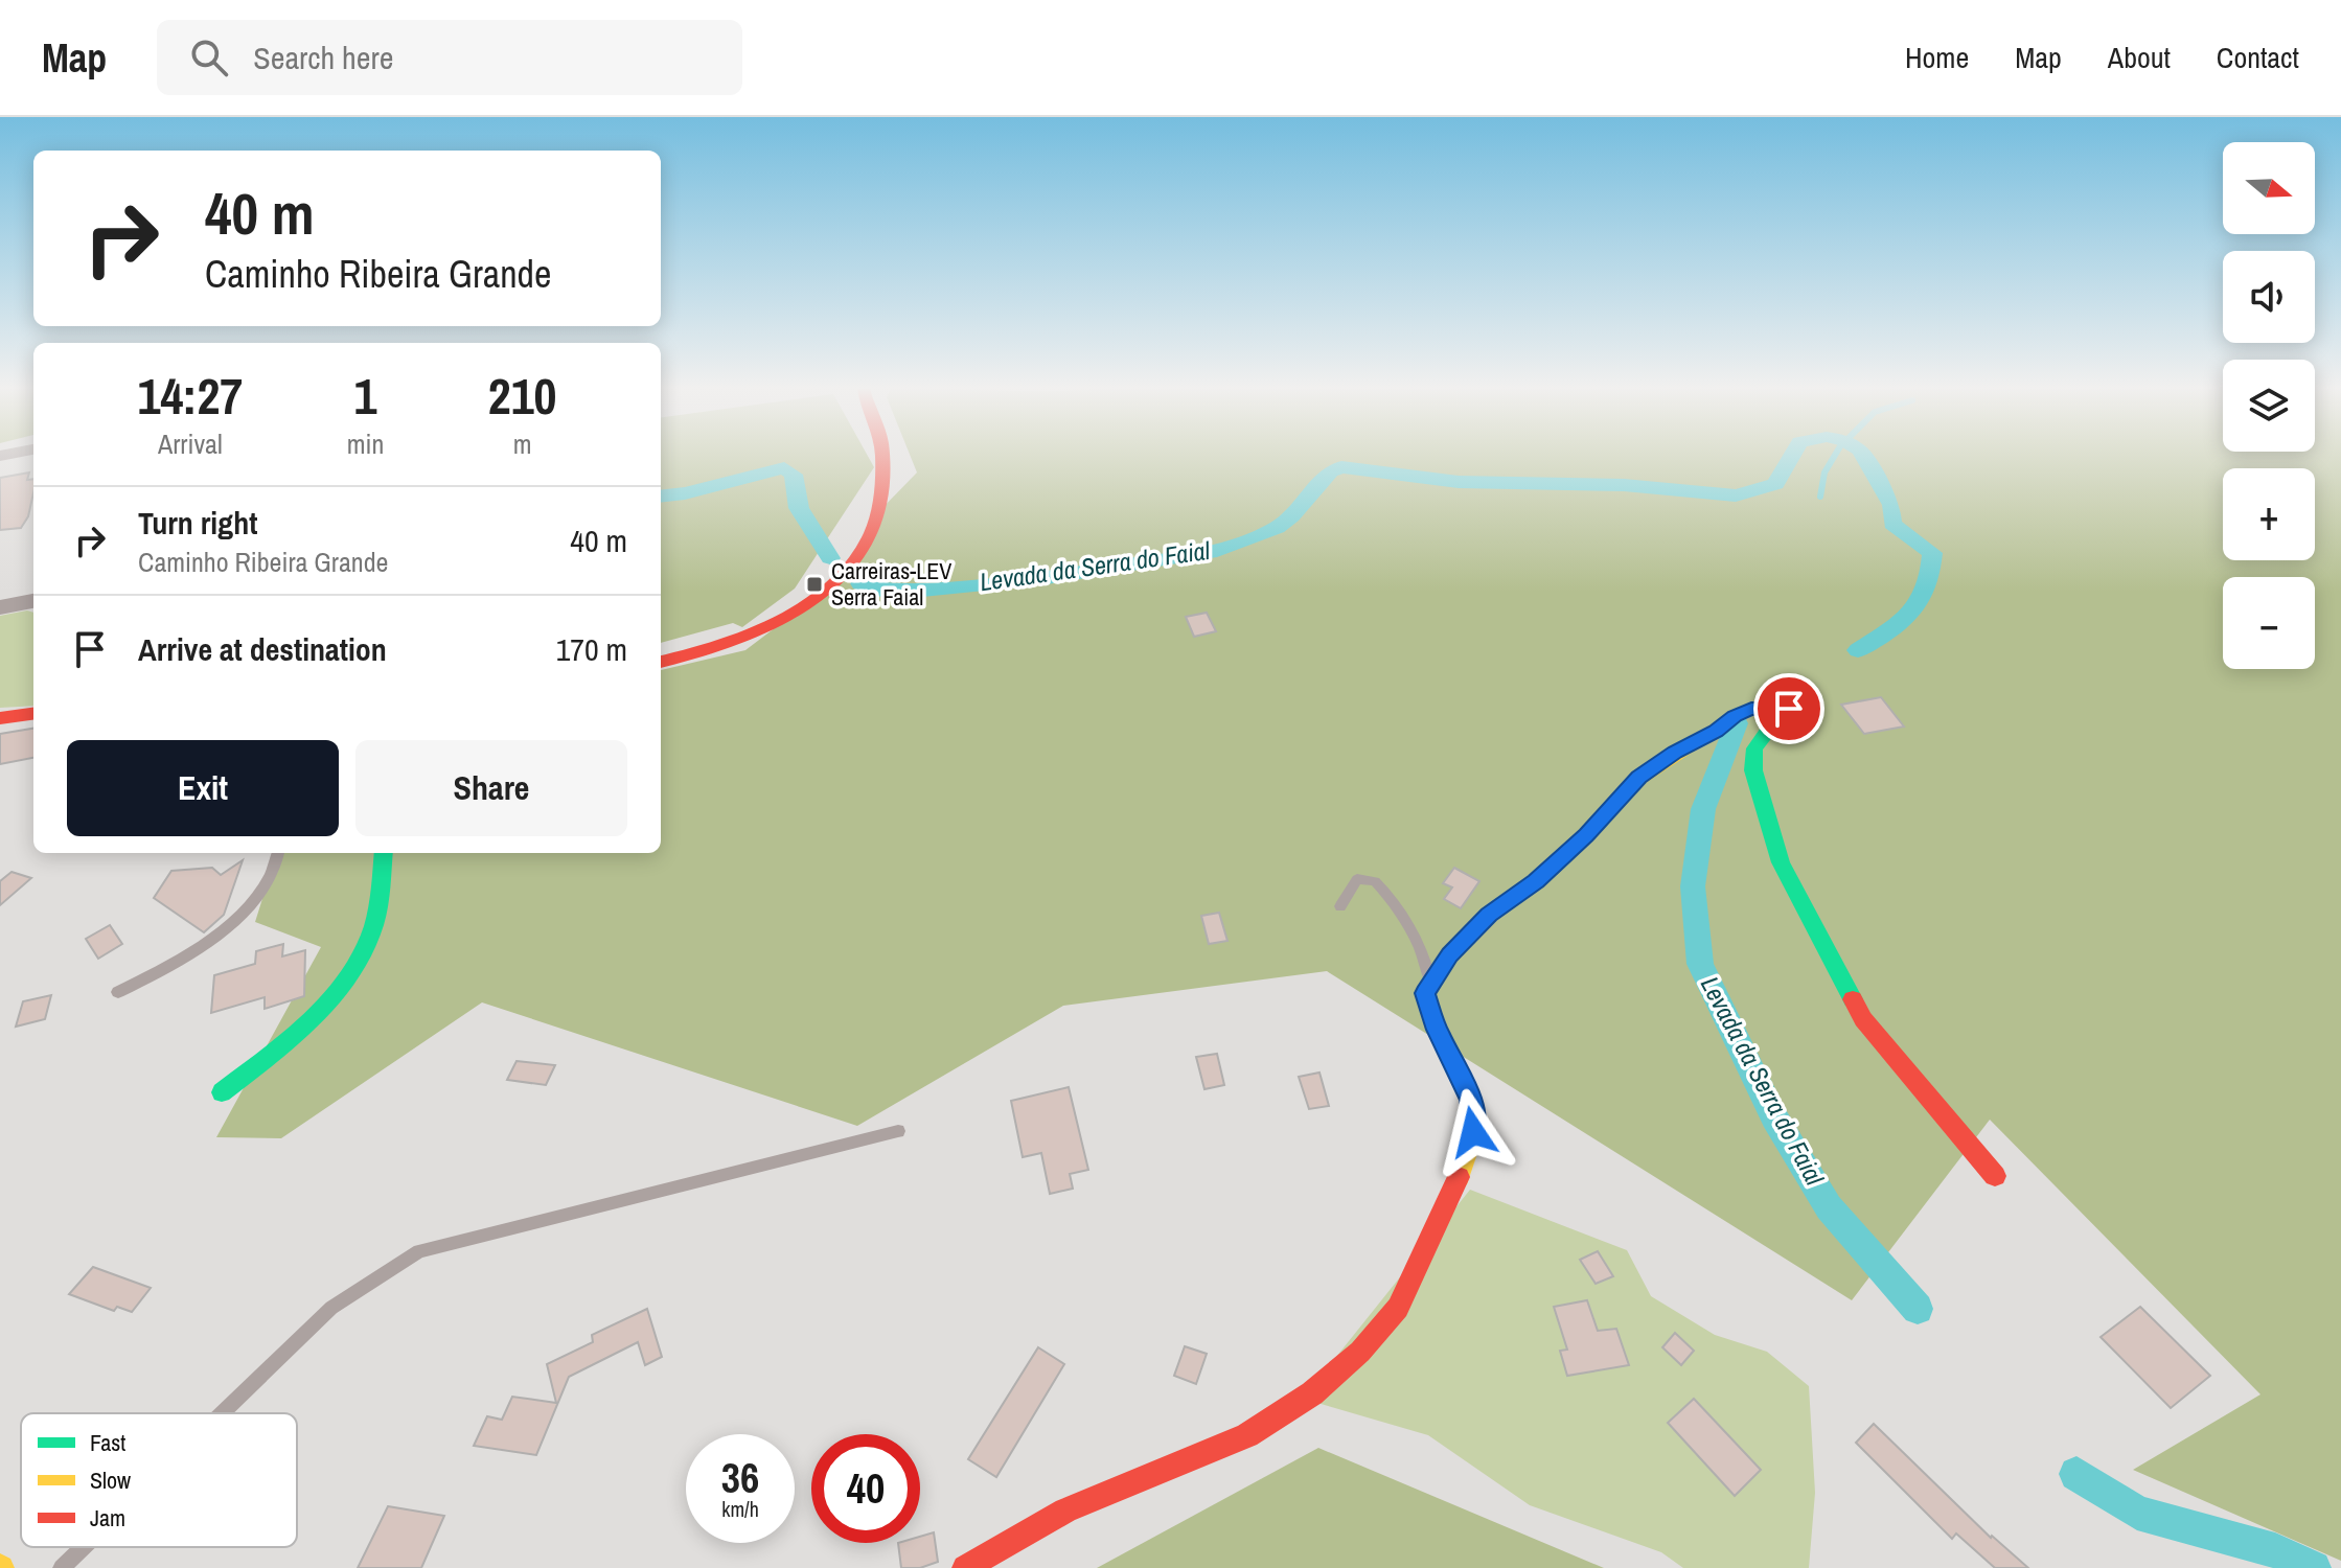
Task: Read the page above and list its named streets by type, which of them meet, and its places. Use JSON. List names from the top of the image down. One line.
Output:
{"water":["Levada da Serra do Faial"],"places":{"transit":["Carreiras-LEV Serra Faial"]},"legend":["Fast","Slow","Jam"],"north":"right","page":{"header":"Map","search":"Search here","nav":["Home","Map","About","Contact"],"map_buttons":["+","−"],"turn":["40 m","Caminho Ribeira Grande"],"eta":["14:27","Arrival","1","min","210","m"],"list":[{"name":"Turn right","note":"Caminho Ribeira Grande","value":"40 m"},{"name":"Arrive at destination","value":"170 m"}],"buttons":["Exit","Share"],"speed":"36 km/h","limit":"40"}}
